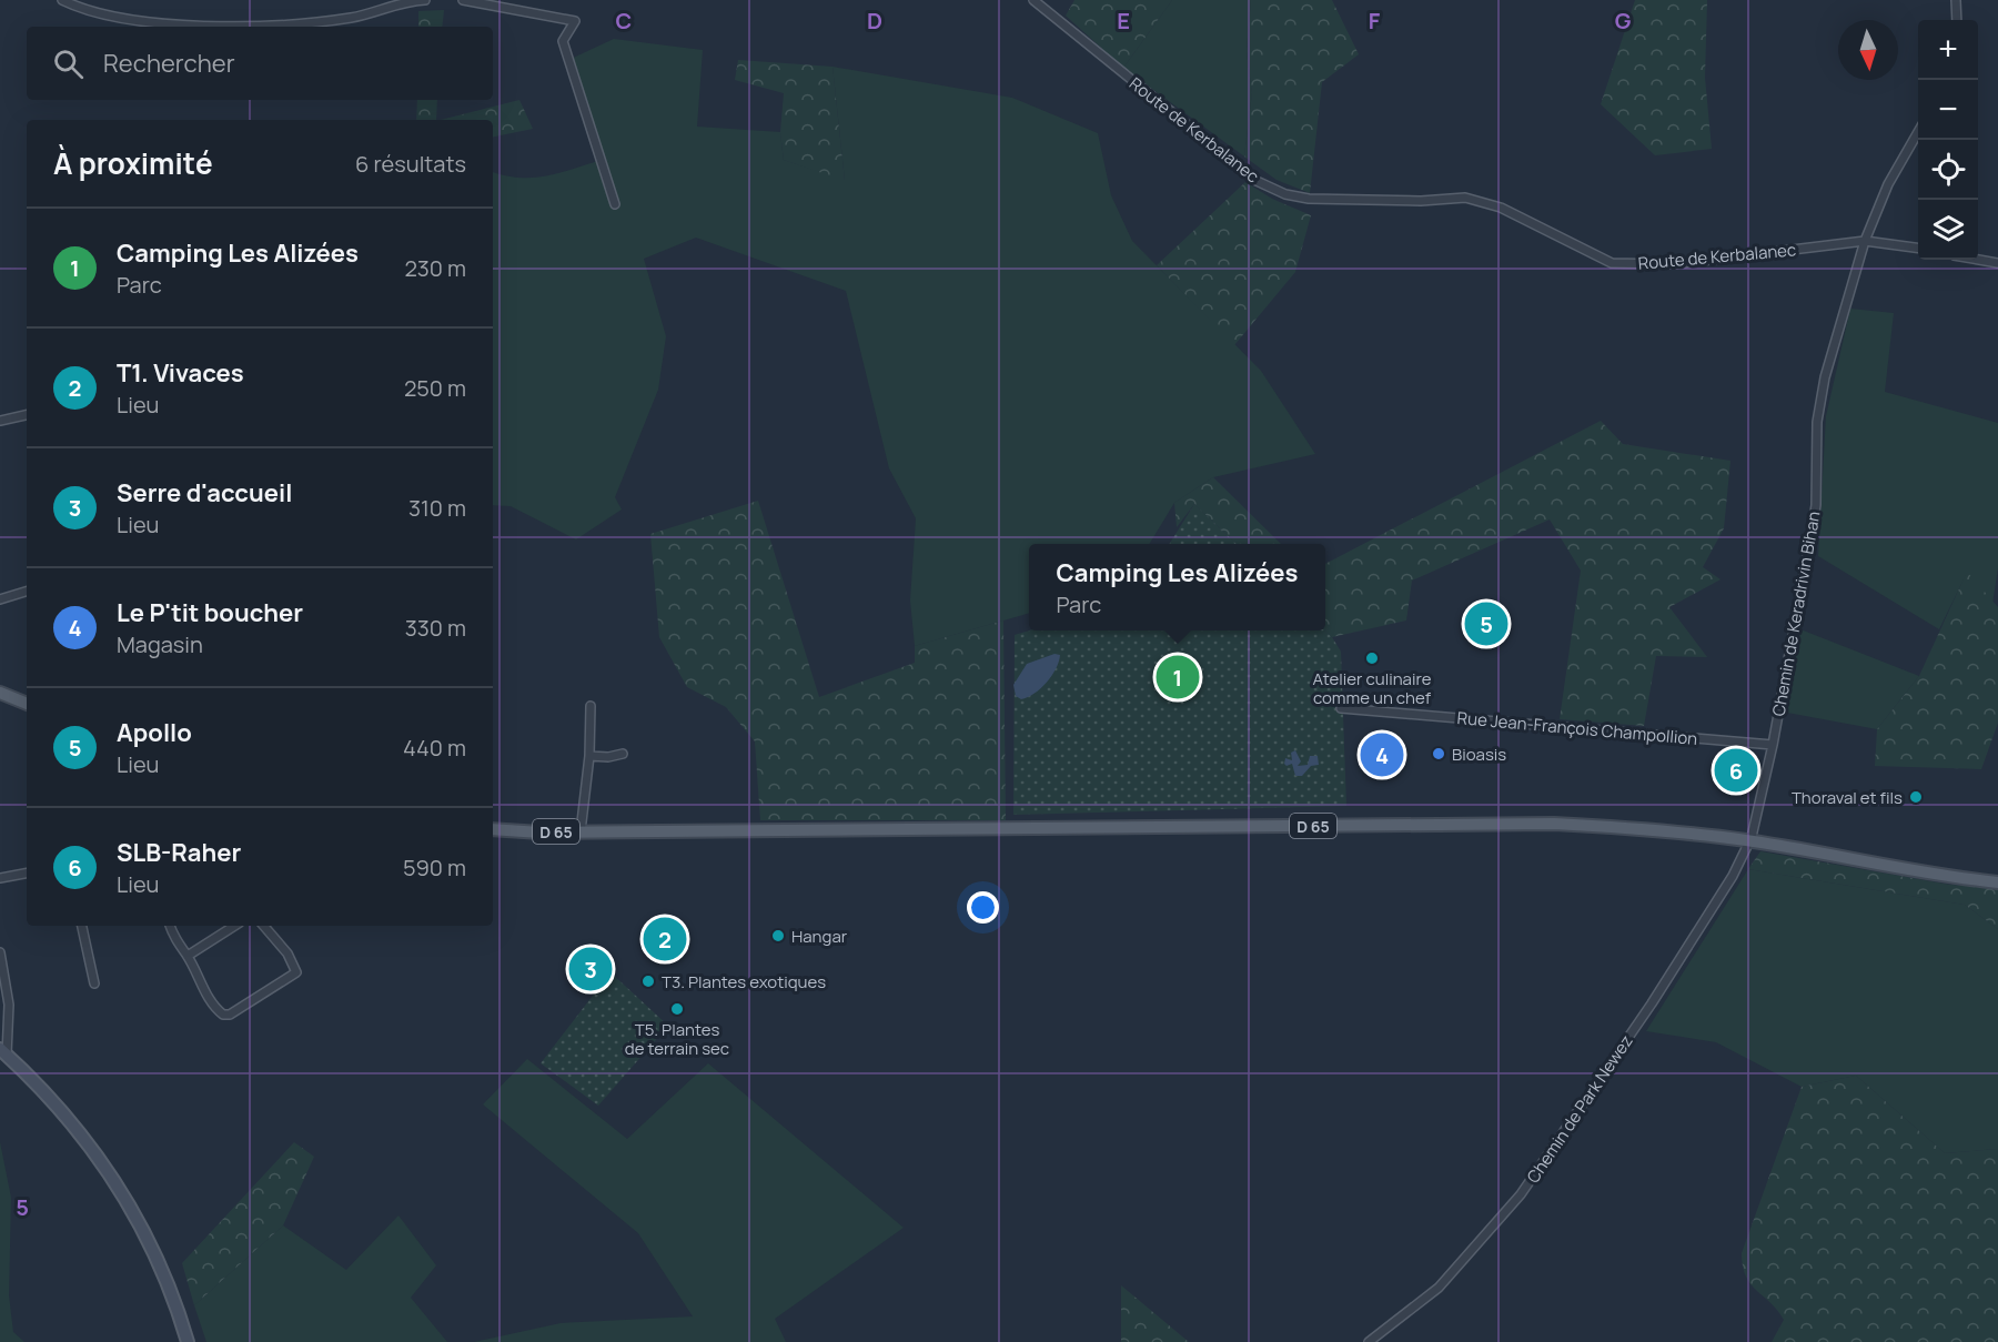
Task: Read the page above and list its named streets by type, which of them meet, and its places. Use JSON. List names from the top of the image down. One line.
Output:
{"streets":{"main road":["D 65"],"street":["Route de Kerbalanec","Chemin de Keradrivin Bihan","Rue Jean-François Champollion","Chemin de Park Newez"]},"crossings":[["Route de Kerbalanec","Chemin de Keradrivin Bihan"],["Chemin de Keradrivin Bihan","Rue Jean-François Champollion"],["Chemin de Keradrivin Bihan","D 65"],["Chemin de Keradrivin Bihan","Chemin de Park Newez"],["D 65","Chemin de Park Newez"]],"places":["Atelier culinaire comme un chef","Bioasis","Thoraval et fils","Hangar","T3. Plantes exotiques","T5. Plantes de terrain sec"],"north":"bottom","page":{"map_buttons":["+","−"],"search":"Rechercher","heading":["À proximité","6 résultats"],"list":[{"mark":"1","name":"Camping Les Alizées","note":"Parc","value":"230 m"},{"mark":"2","name":"T1. Vivaces","note":"Lieu","value":"250 m"},{"mark":"3","name":"Serre d'accueil","note":"Lieu","value":"310 m"},{"mark":"4","name":"Le P'tit boucher","note":"Magasin","value":"330 m"},{"mark":"5","name":"Apollo","note":"Lieu","value":"440 m"},{"mark":"6","name":"SLB-Raher","note":"Lieu","value":"590 m"}],"popup":["Camping Les Alizées","Parc"],"pins":["5","1","4","6","2","3"]},"grid":{"columns":["C","D","E","F","G"],"rows":["5"]}}
